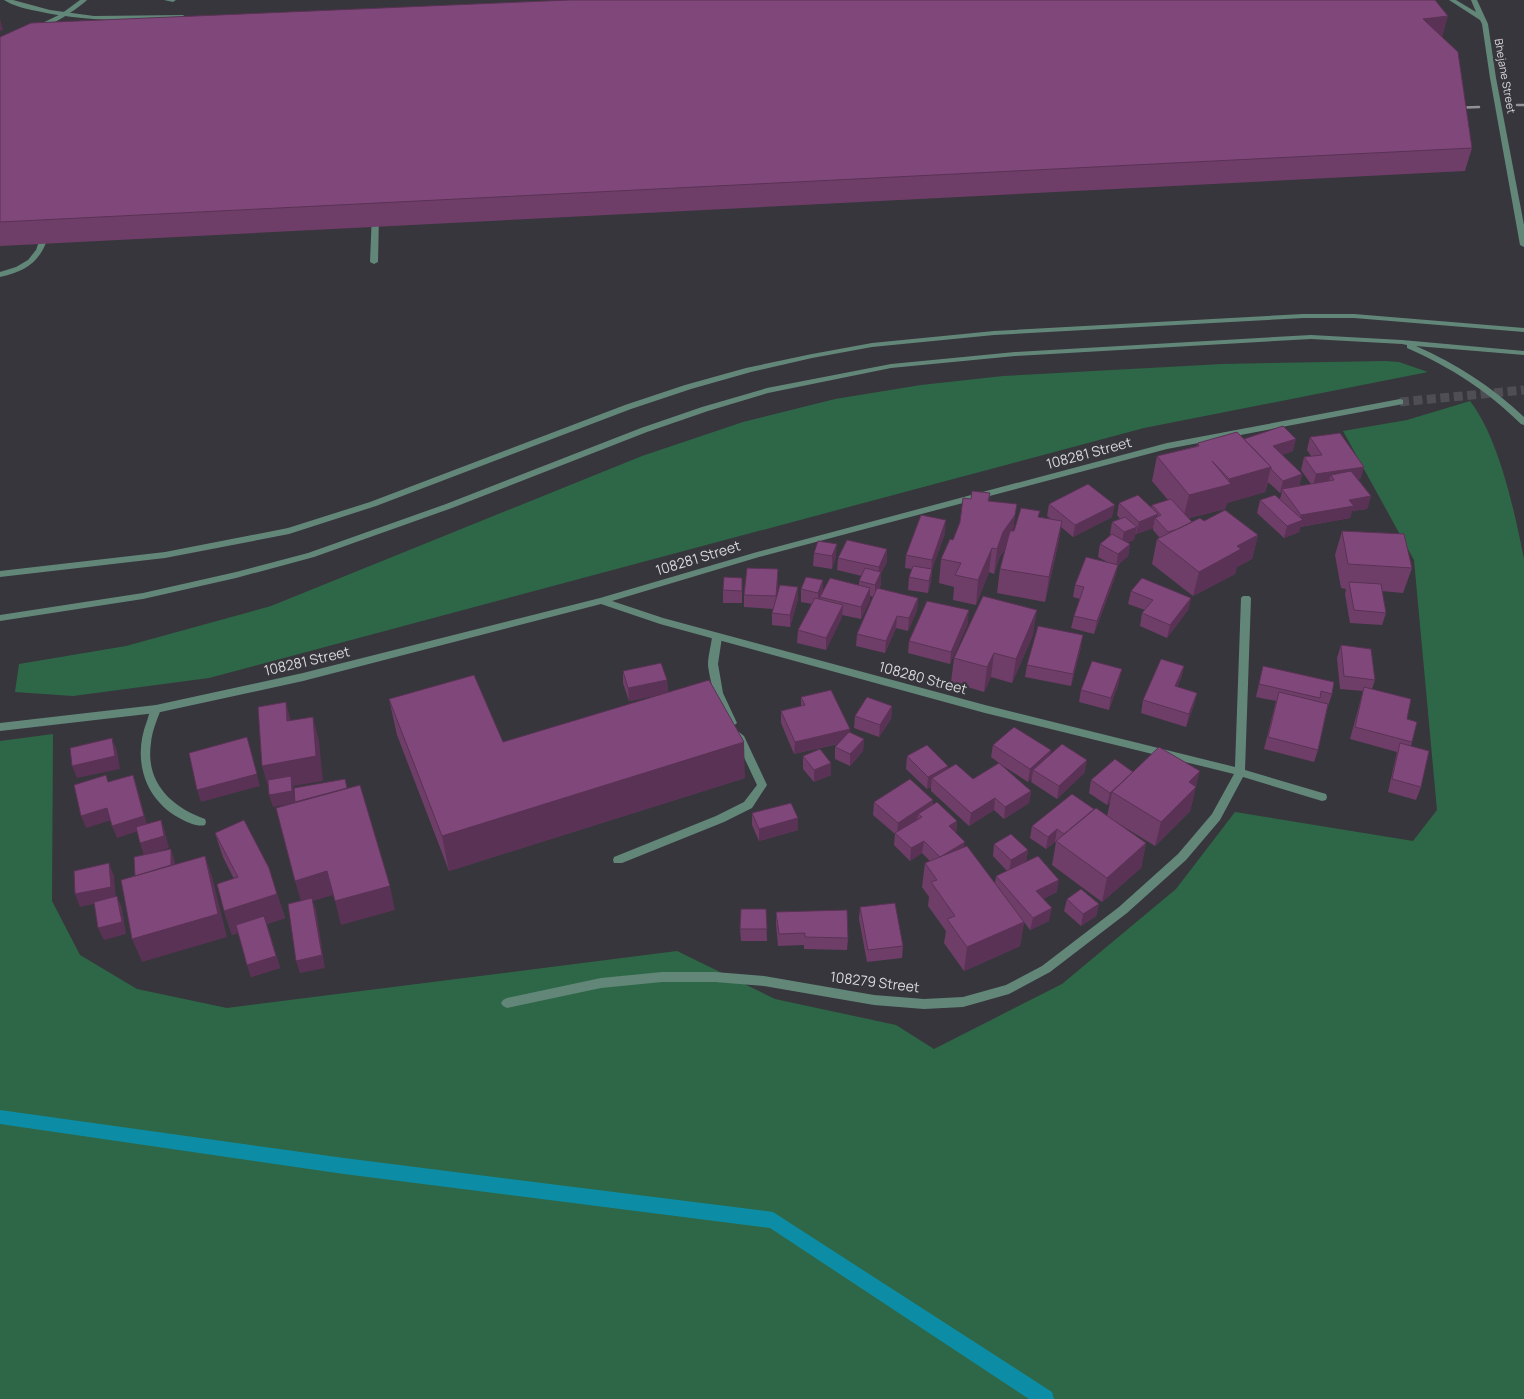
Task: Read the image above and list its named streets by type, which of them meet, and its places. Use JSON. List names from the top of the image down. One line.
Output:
{"streets":{"street":["Bhejane Street","108281 Street","108280 Street","108279 Street"]},"crossings":[["108281 Street","108280 Street"],["108280 Street","108279 Street"]]}
